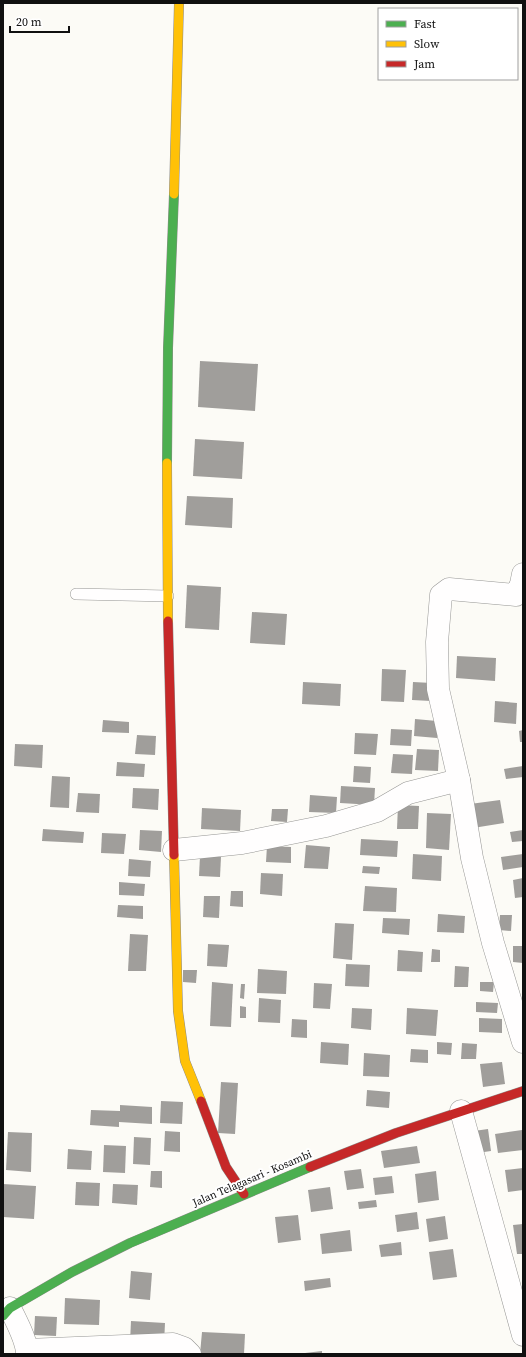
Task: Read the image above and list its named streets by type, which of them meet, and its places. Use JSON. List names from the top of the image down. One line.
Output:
{"streets":{"street":["Jalan Telagasari - Kosambi"]},"legend":["Fast","Slow","Jam"],"scale_bar":"20 m"}
